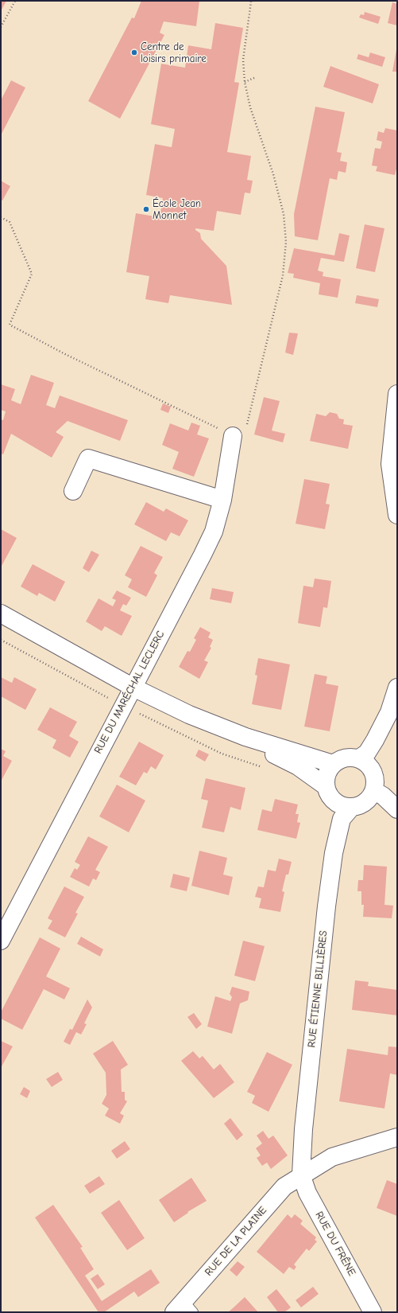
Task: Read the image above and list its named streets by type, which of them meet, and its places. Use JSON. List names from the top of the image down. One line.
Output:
{"streets":{"street":["RUE DU MARÉCHAL LECLERC","RUE ÉTIENNE BILLIÈRES","RUE DE LA PLAINE","RUE DU FRÊNE"]},"crossings":[["RUE ÉTIENNE BILLIÈRES","RUE DE LA PLAINE"],["RUE ÉTIENNE BILLIÈRES","RUE DU FRÊNE"],["RUE DE LA PLAINE","RUE DU FRÊNE"]],"places":["Centre de loisirs primaire","École Jean Monnet"]}
